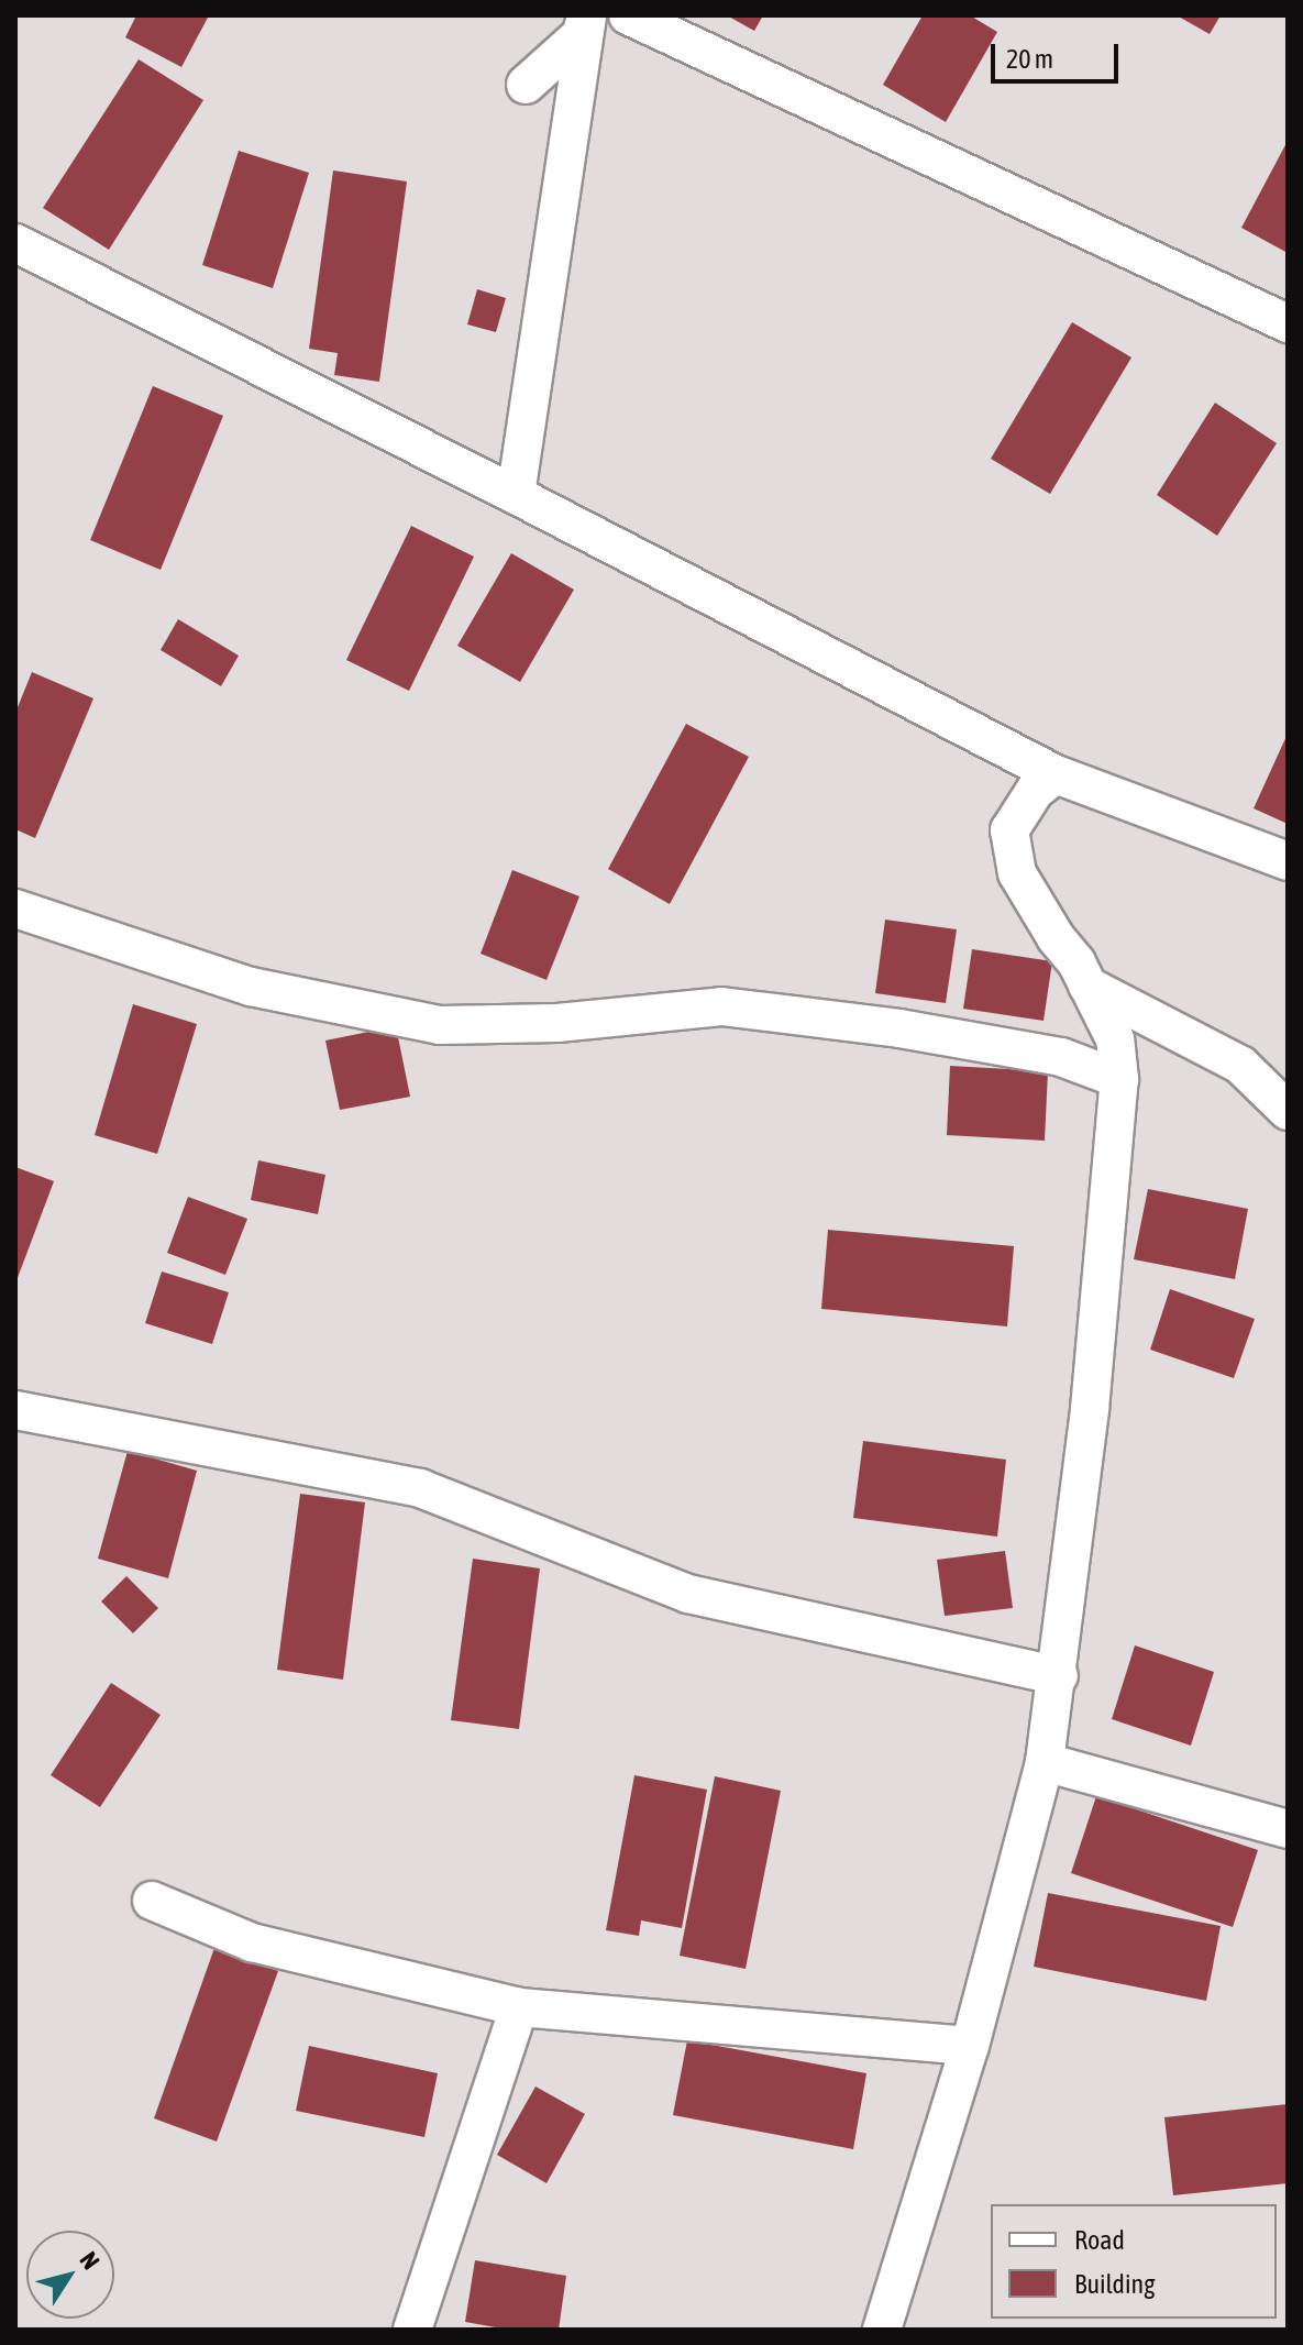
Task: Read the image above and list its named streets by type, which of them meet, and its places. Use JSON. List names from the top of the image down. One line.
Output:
{"legend":["Road","Building"],"scale_bar":"20 m","north":"top right"}
